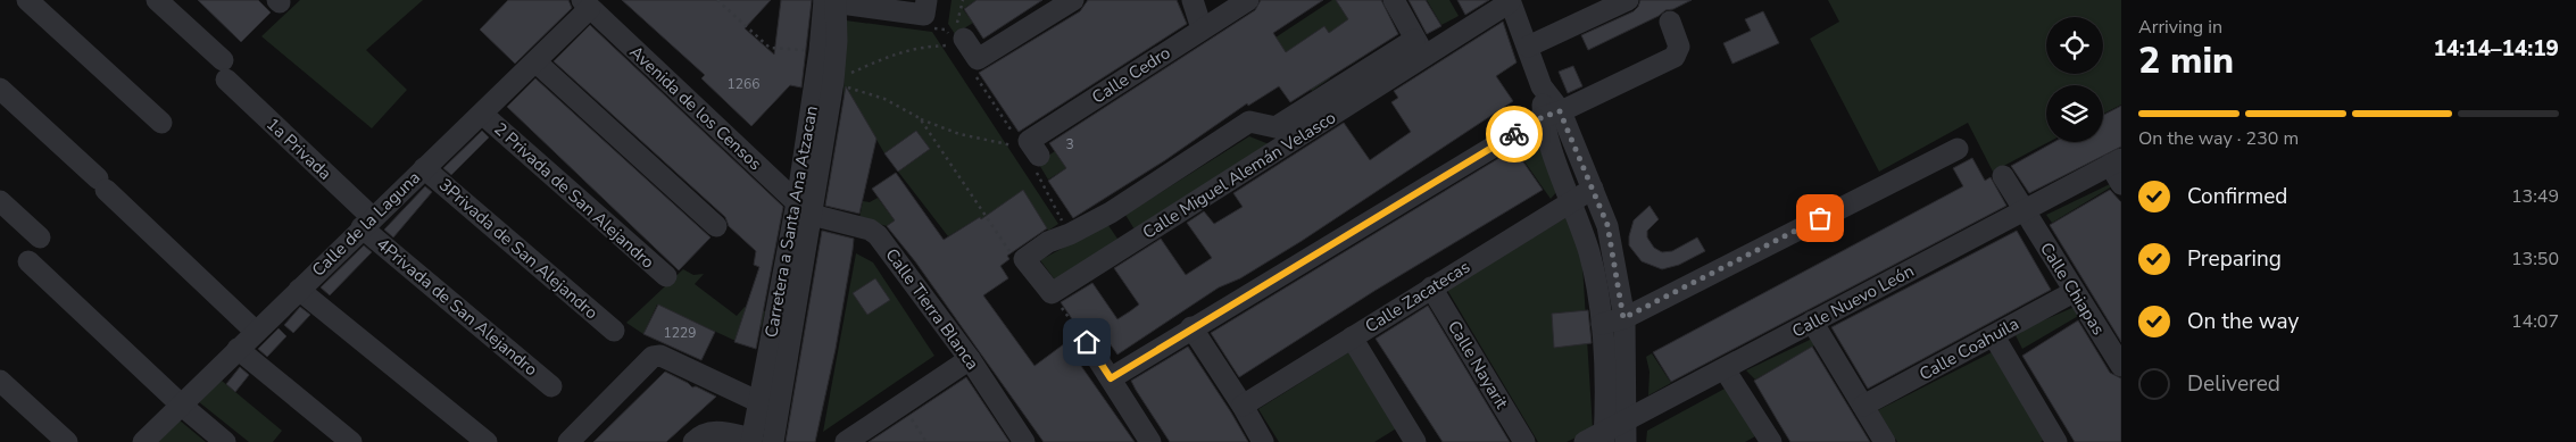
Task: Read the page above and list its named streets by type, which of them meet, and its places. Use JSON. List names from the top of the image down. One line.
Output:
{"streets":{"street":["Calle Cedro","Avenida de los Censos","1a Privada","Calle Miguel Alemán Velasco","2 Privada de San Alejandro","Carretera a Santa Ana Atzacan","Calle de la Laguna","3Privada de San Alejandro","Calle Chiapas","Calle Zacatecas","Calle Nuevo León","4Privada de San Alejandro","Calle Tierra Blanca","Calle Coahuila","Calle Nayarit"]},"crossings":[["Avenida de los Censos","Carretera a Santa Ana Atzacan"],["Avenida de los Censos","Calle de la Laguna"],["Avenida de los Censos","Calle Tierra Blanca"],["1a Privada","Calle de la Laguna"],["1a Privada","4Privada de San Alejandro"],["2 Privada de San Alejandro","Calle de la Laguna"],["Carretera a Santa Ana Atzacan","Calle Tierra Blanca"],["Calle de la Laguna","3Privada de San Alejandro"],["Calle de la Laguna","4Privada de San Alejandro"],["Calle Chiapas","Calle Nuevo León"],["Calle Chiapas","Calle Coahuila"],["Calle Zacatecas","Calle Nayarit"]],"house_numbers":["1266","3","1229"],"page":{"heading":["2 min","Arriving in","14:14–14:19"],"bar":"On the way · 230 m","list":[["Confirmed","13:49"],["Preparing","13:50"],["On the way","14:07"],"Delivered"]}}
